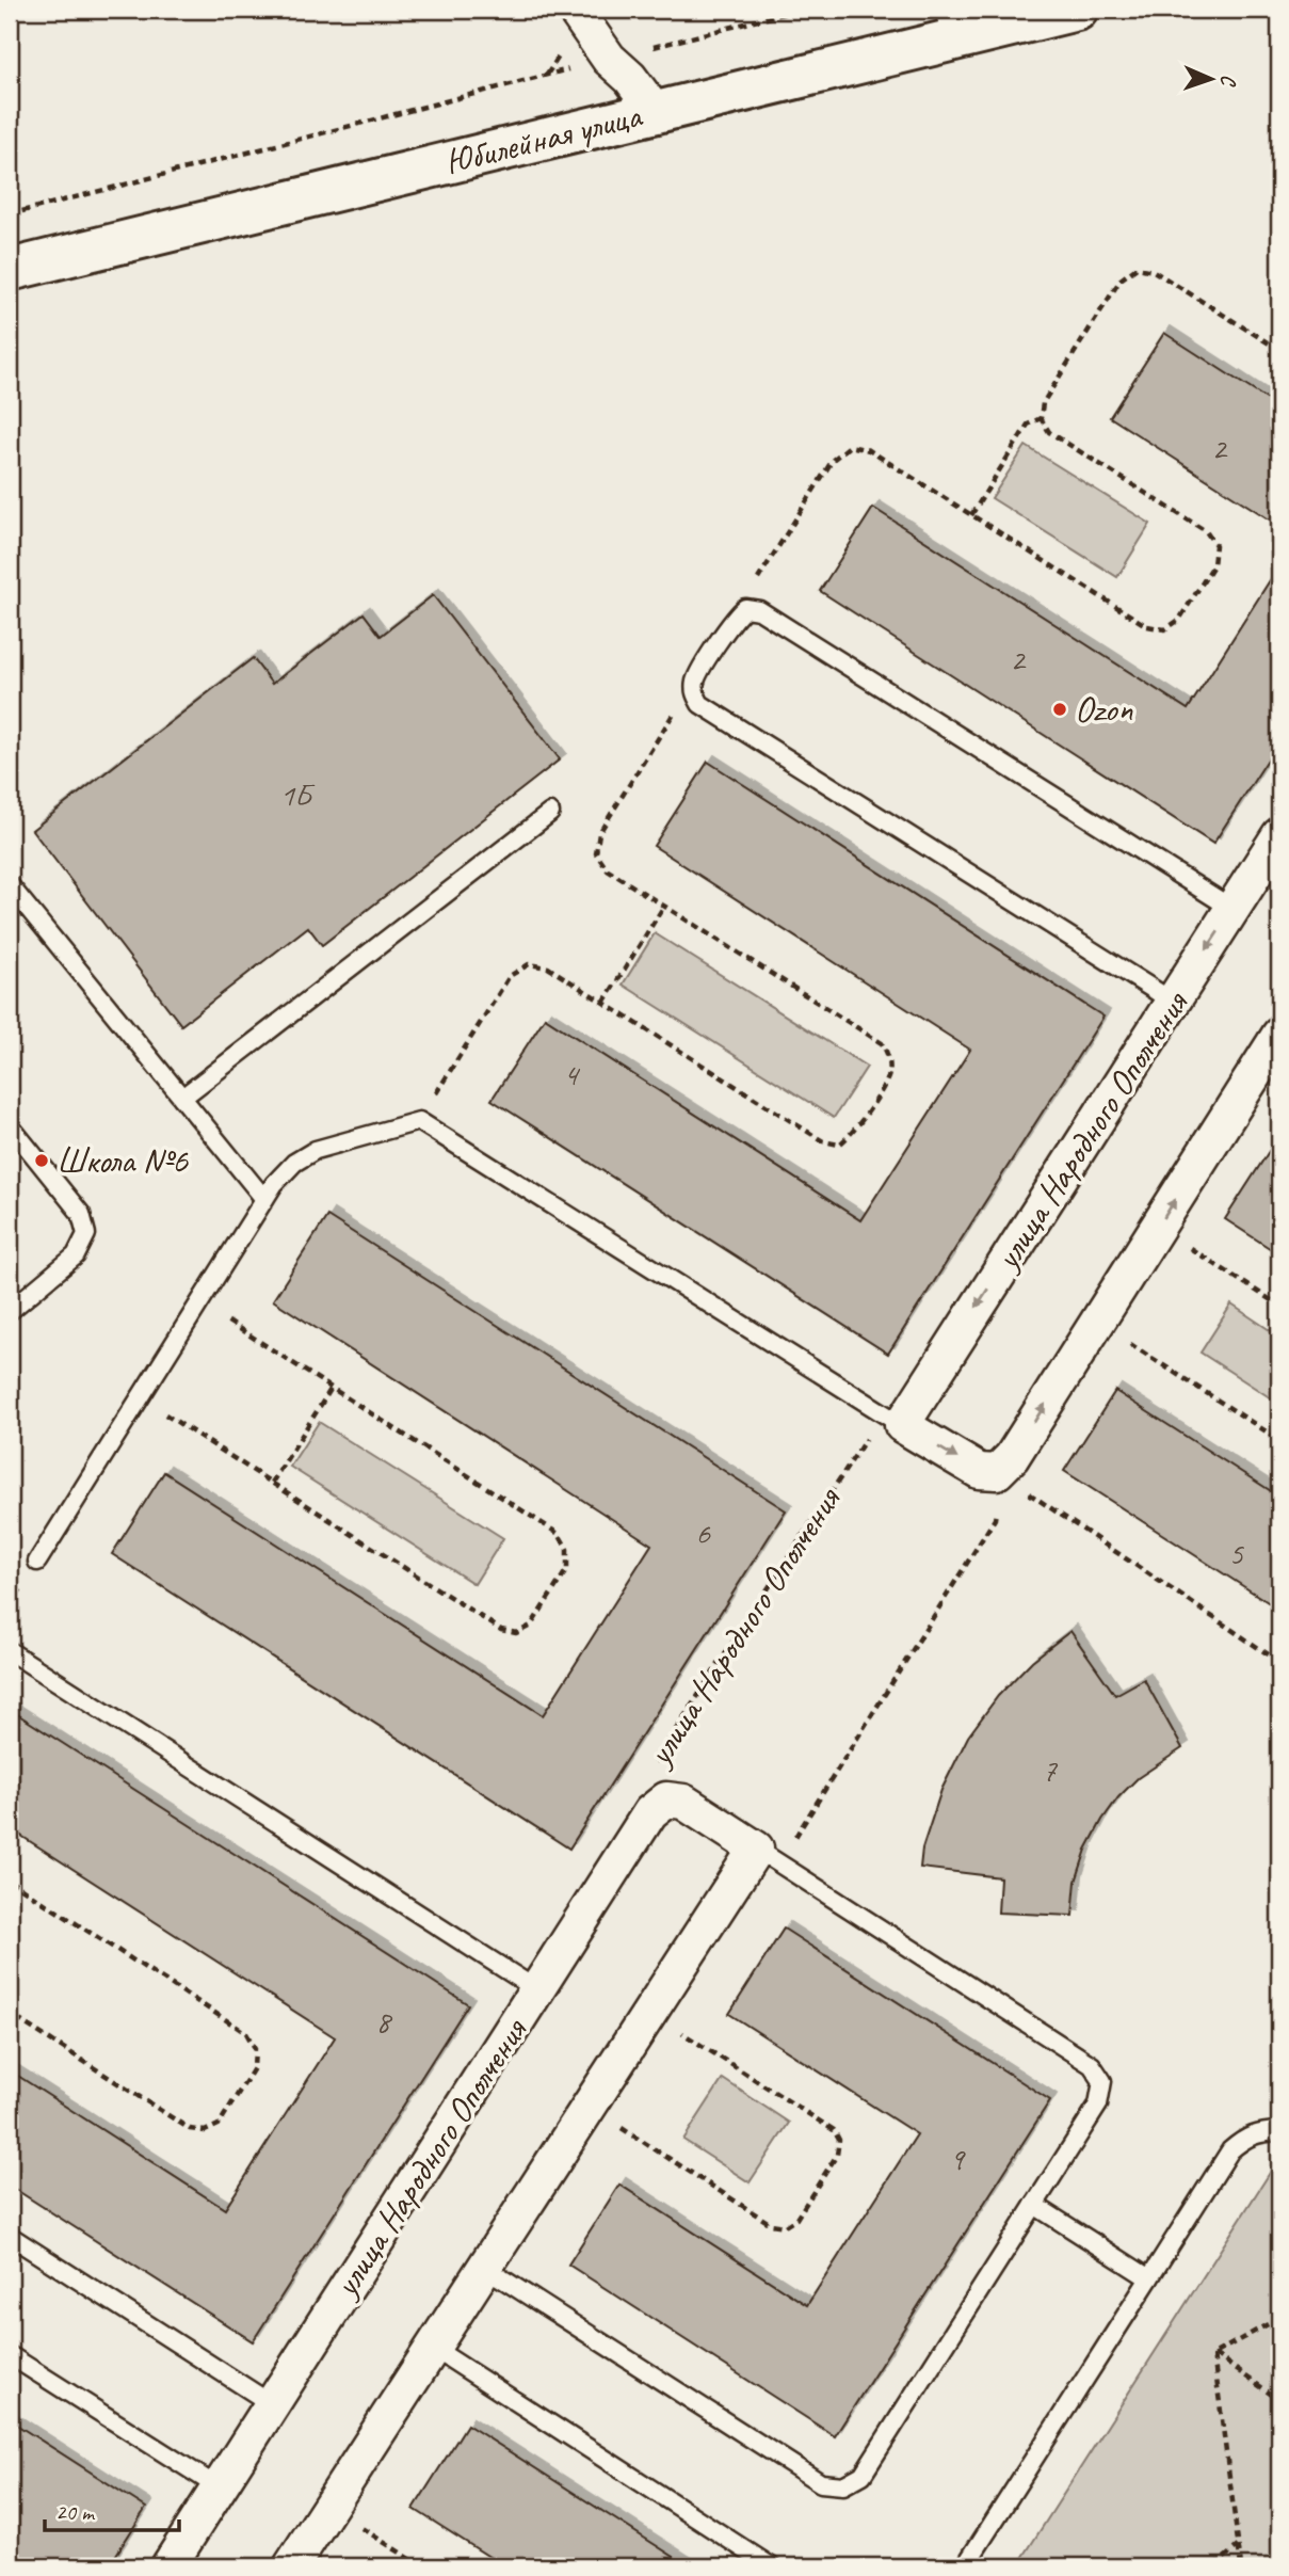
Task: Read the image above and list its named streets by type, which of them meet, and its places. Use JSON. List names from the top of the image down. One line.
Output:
{"streets":{"main road":["Юбилейная улица"],"street":["улица Народного Ополчения"]},"places":["Ozon","Школа №6"],"house_numbers":["2","2","1Б","4","6","5","7","8","9"],"scale_bar":"20 m","north":"right"}
